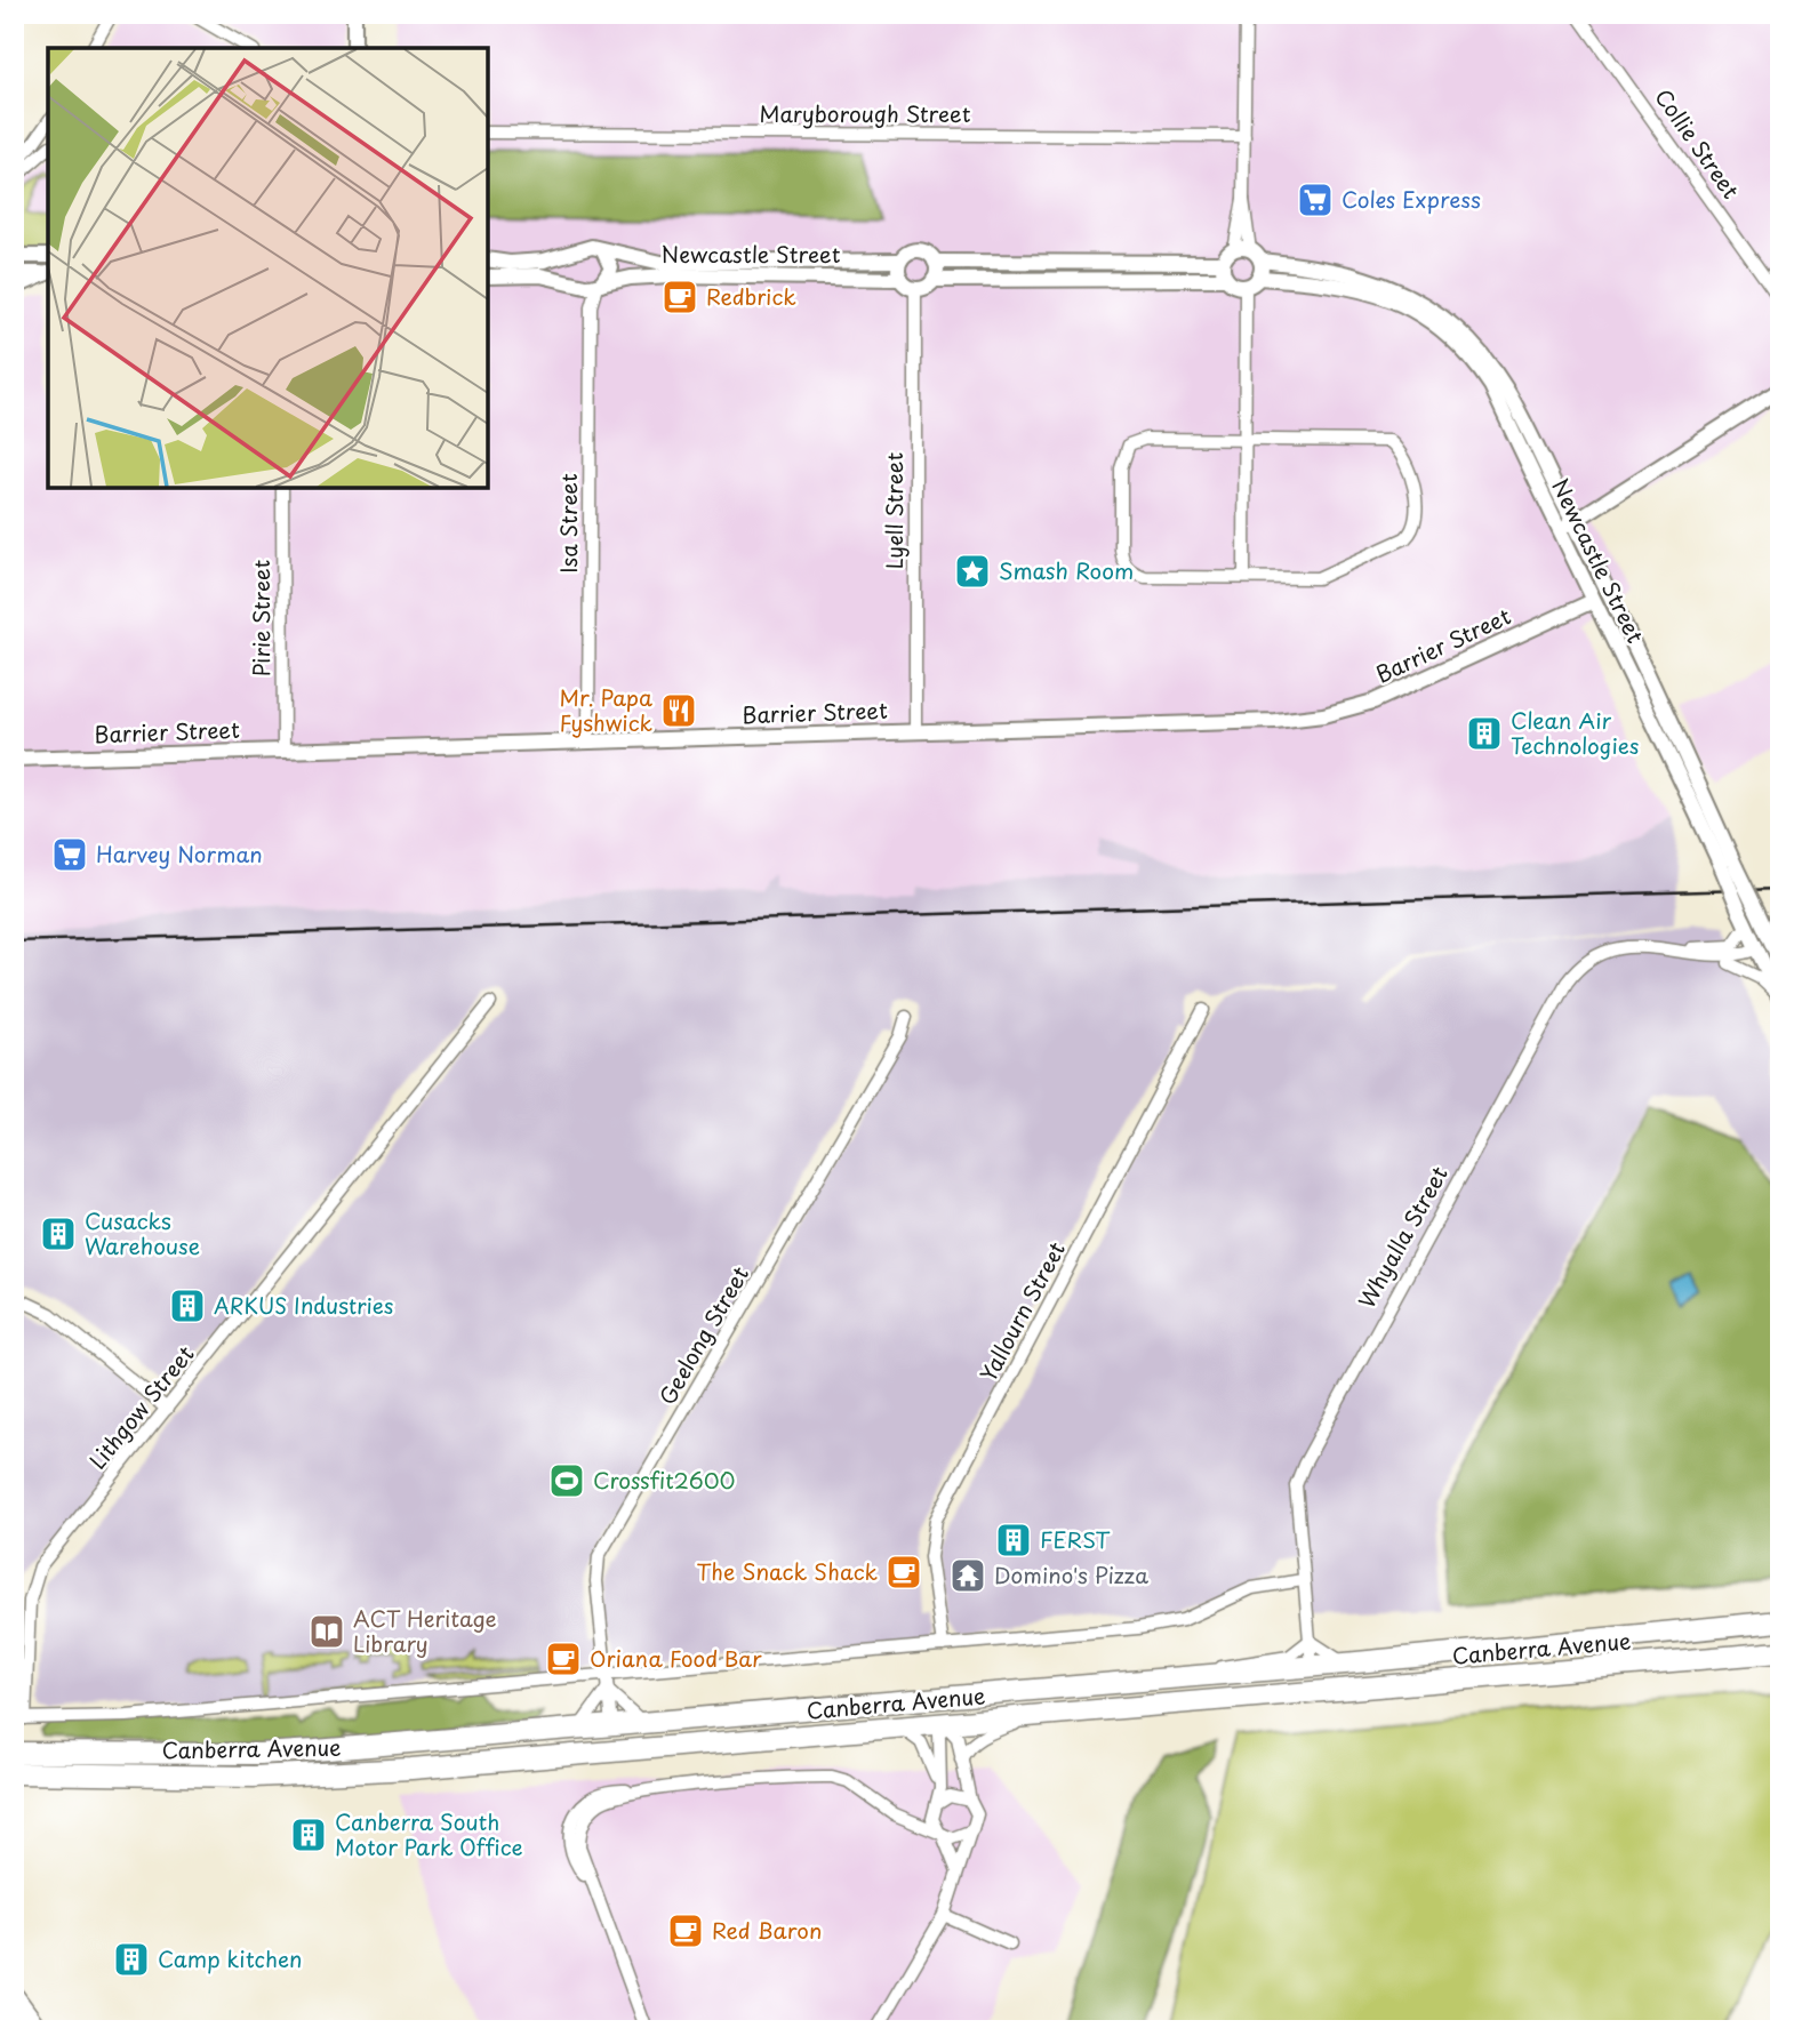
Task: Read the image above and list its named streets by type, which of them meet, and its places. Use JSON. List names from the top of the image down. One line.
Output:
{"streets":{"highway":["Canberra Avenue"],"main road":["Newcastle Street","Barrier Street"],"street":["Maryborough Street","Collie Street","Lyell Street","Isa Street","Pirie Street","Whyalla Street","Yallourn Street","Geelong Street","Lithgow Street"]},"crossings":[["Newcastle Street","Lyell Street"],["Newcastle Street","Isa Street"],["Newcastle Street","Barrier Street"],["Newcastle Street","Whyalla Street"],["Lyell Street","Barrier Street"],["Isa Street","Barrier Street"],["Pirie Street","Barrier Street"],["Whyalla Street","Canberra Avenue"],["Yallourn Street","Canberra Avenue"],["Geelong Street","Canberra Avenue"],["Lithgow Street","Canberra Avenue"]],"places":{"supermarket":["Coles Express","Harvey Norman"],"cafe":["Redbrick","The Snack Shack","Oriana Food Bar","Red Baron"],"place":["Smash Room"],"restaurant":["Mr. Papa Fyshwick"],"building":["Clean Air Technologies","Cusacks Warehouse","ARKUS Industries","FERST","Canberra South Motor Park Office","Camp kitchen"],"sports":["Crossfit2600"],"temple":["Domino's Pizza"],"library":["ACT Heritage Library"]}}
